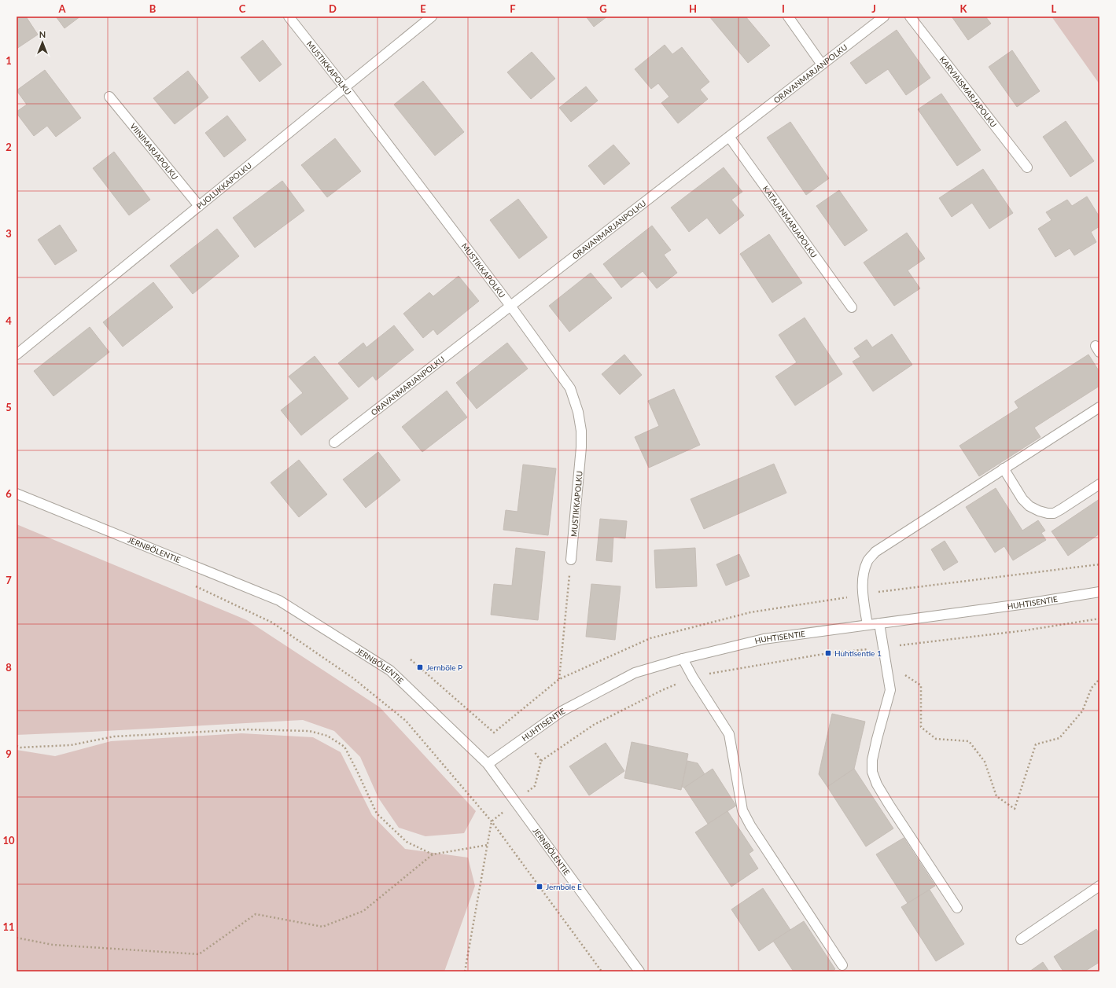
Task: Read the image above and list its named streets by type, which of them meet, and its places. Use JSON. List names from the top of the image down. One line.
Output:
{"streets":{"street":["MUSTIKKAPOLKU","ORAVANMARJANPOLKU","KARVIAISMARJAPOLKU","VIINIMARJAPOLKU","PUOLUKKAPOLKU","KATAJANMARJAPOLKU","JERNBÖLENTIE","HUHTISENTIE"]},"crossings":[["MUSTIKKAPOLKU","ORAVANMARJANPOLKU"],["MUSTIKKAPOLKU","PUOLUKKAPOLKU"],["ORAVANMARJANPOLKU","KATAJANMARJAPOLKU"],["VIINIMARJAPOLKU","PUOLUKKAPOLKU"],["JERNBÖLENTIE","HUHTISENTIE"]],"places":{"transit":["Huhtisentie 1","Jernböle P","Jernböle E"]},"north":"top","grid":{"columns":["A","B","C","D","E","F","G","H","I","J","K","L"],"rows":["1","2","3","4","5","6","7","8","9","10","11"]}}
